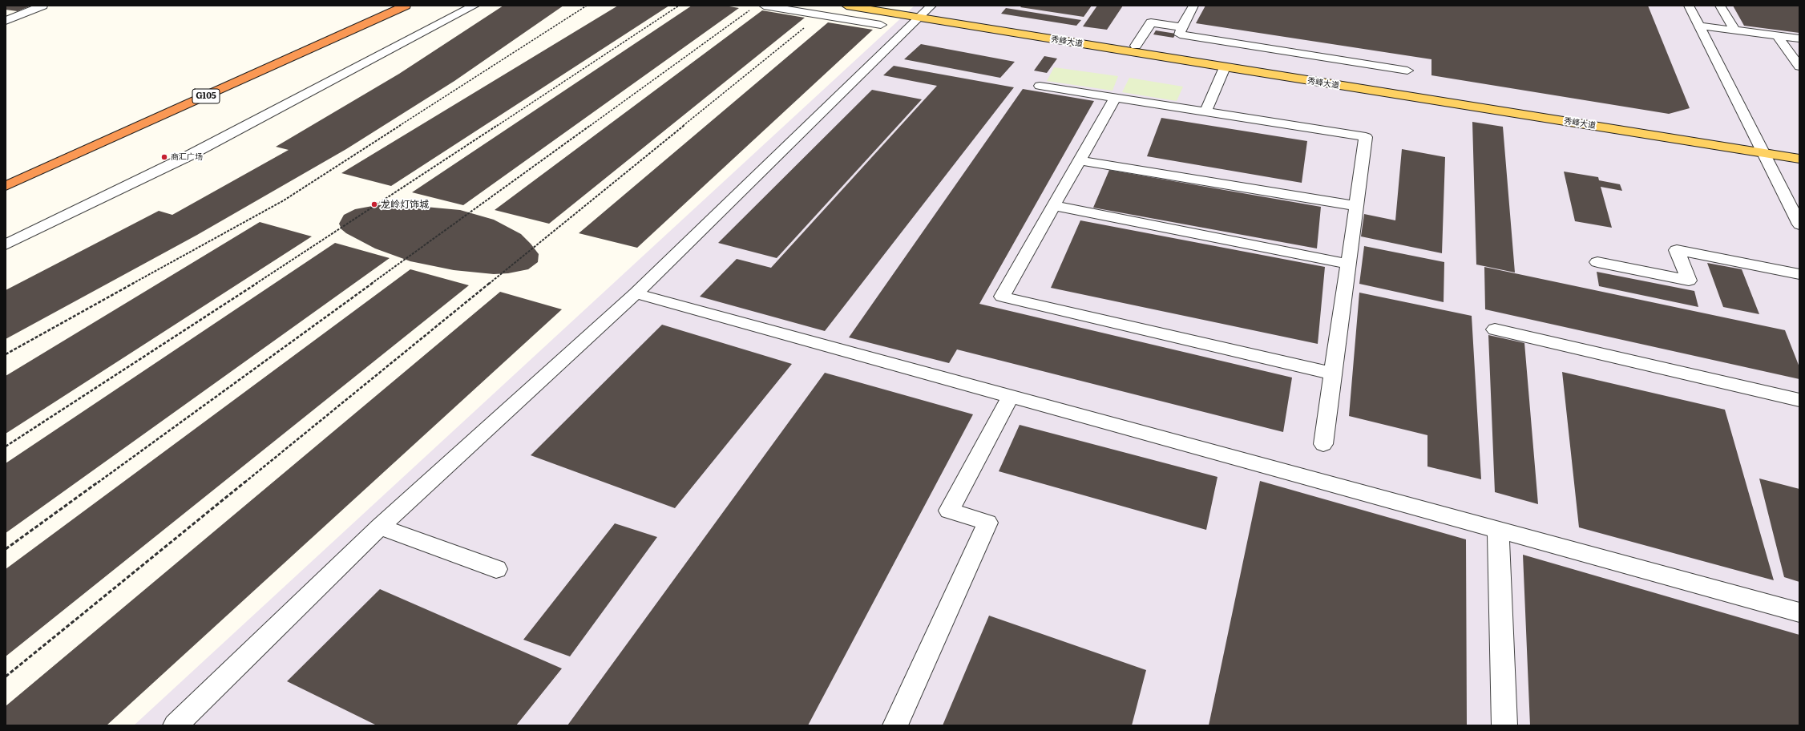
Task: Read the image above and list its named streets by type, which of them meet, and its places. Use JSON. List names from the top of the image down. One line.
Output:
{"streets":{"highway":["G105"],"main road":["秀峰大道"]},"places":["商汇广场","龙岭灯饰城"]}
